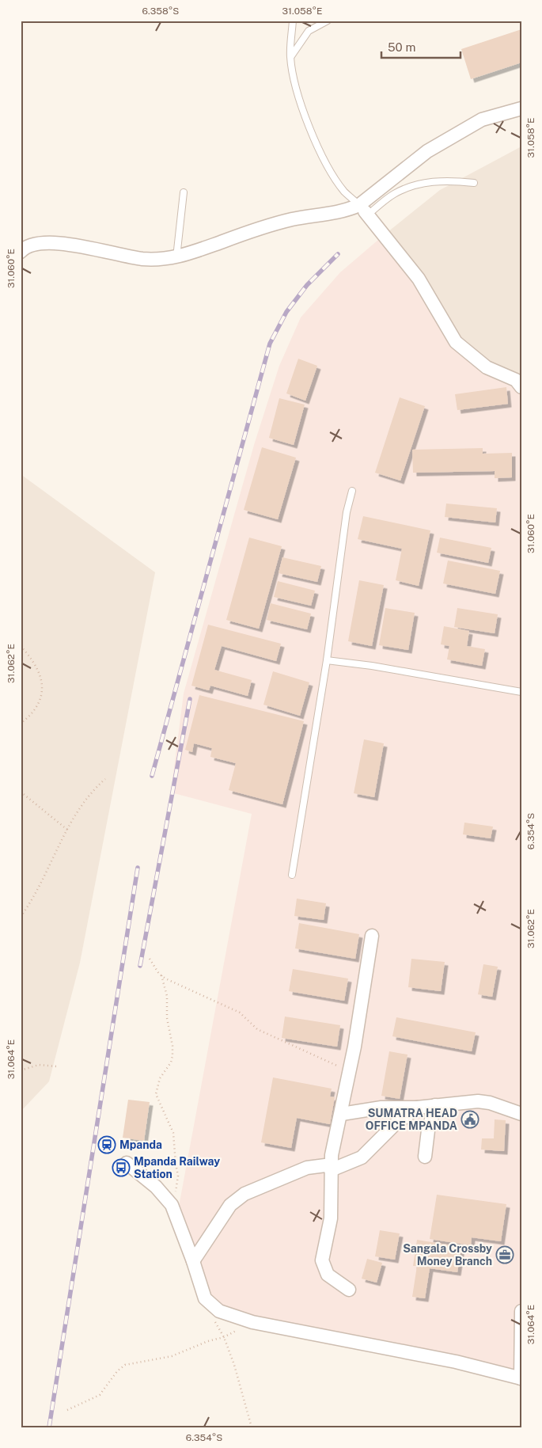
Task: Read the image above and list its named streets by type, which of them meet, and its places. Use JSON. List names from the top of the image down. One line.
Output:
{"places":{"public building":["SUMATRA HEAD OFFICE MPANDA"],"station":["Mpanda"],"bus stop":["Mpanda Railway Station"],"office":["Sangala Crossby Money Branch"]},"scale_bar":"50 m","coordinates":["6.358°S","31.058°E","31.060°E","31.062°E","6.354°S","31.064°E"]}
